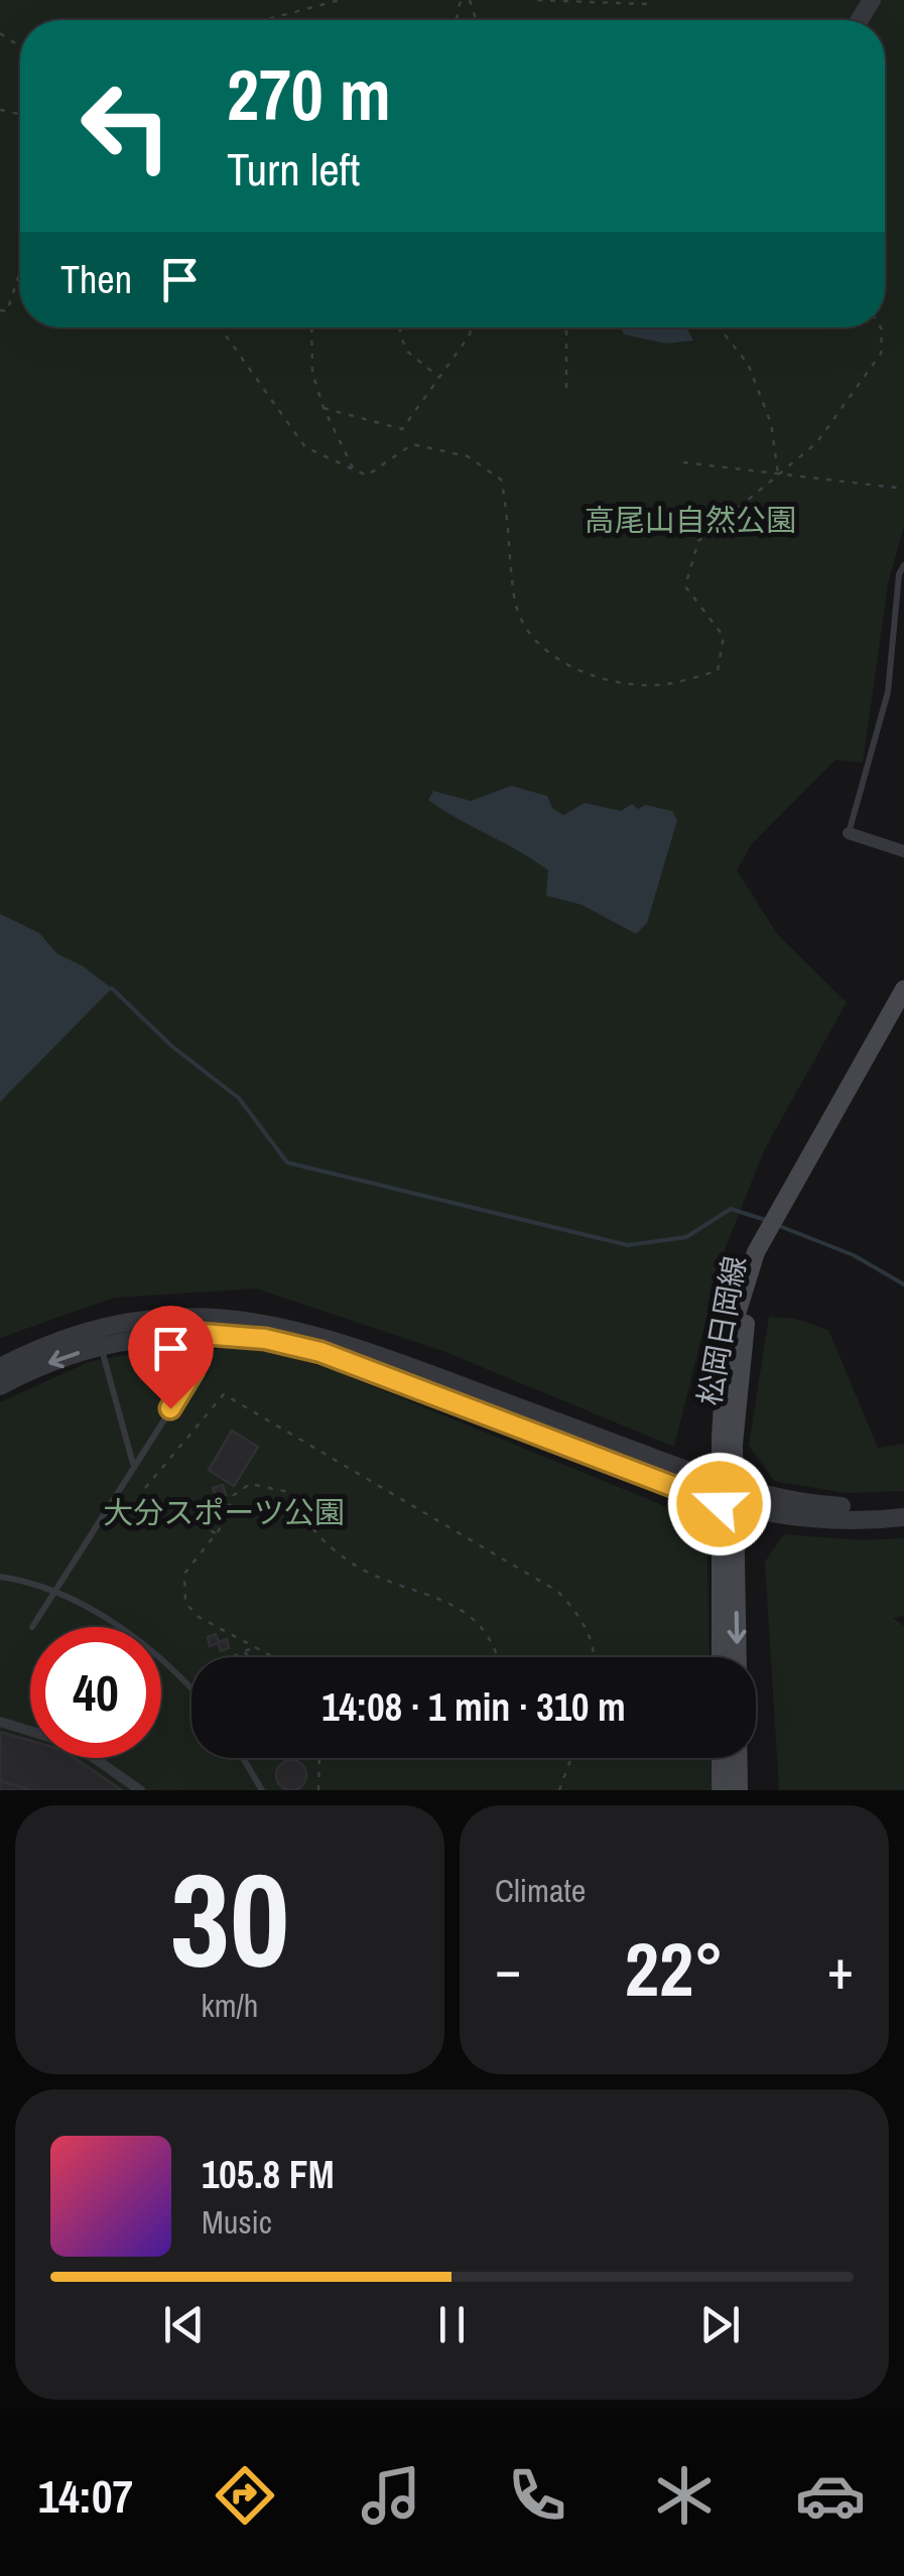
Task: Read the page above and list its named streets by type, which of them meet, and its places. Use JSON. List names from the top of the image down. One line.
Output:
{"streets":{"main road":["松岡日岡線"]},"parks":["高尾山自然公園","大分スポーツ公園"],"page":{"turn":["270 m","Turn left"],"then":"Then","limit":"40","trip":"14:08 · 1 min · 310 m","tile":[["30","km/h"],"Climate"],"heat":["−","22°","+"],"song":["105.8 FM","Music"],"tabs":"14:07"}}
